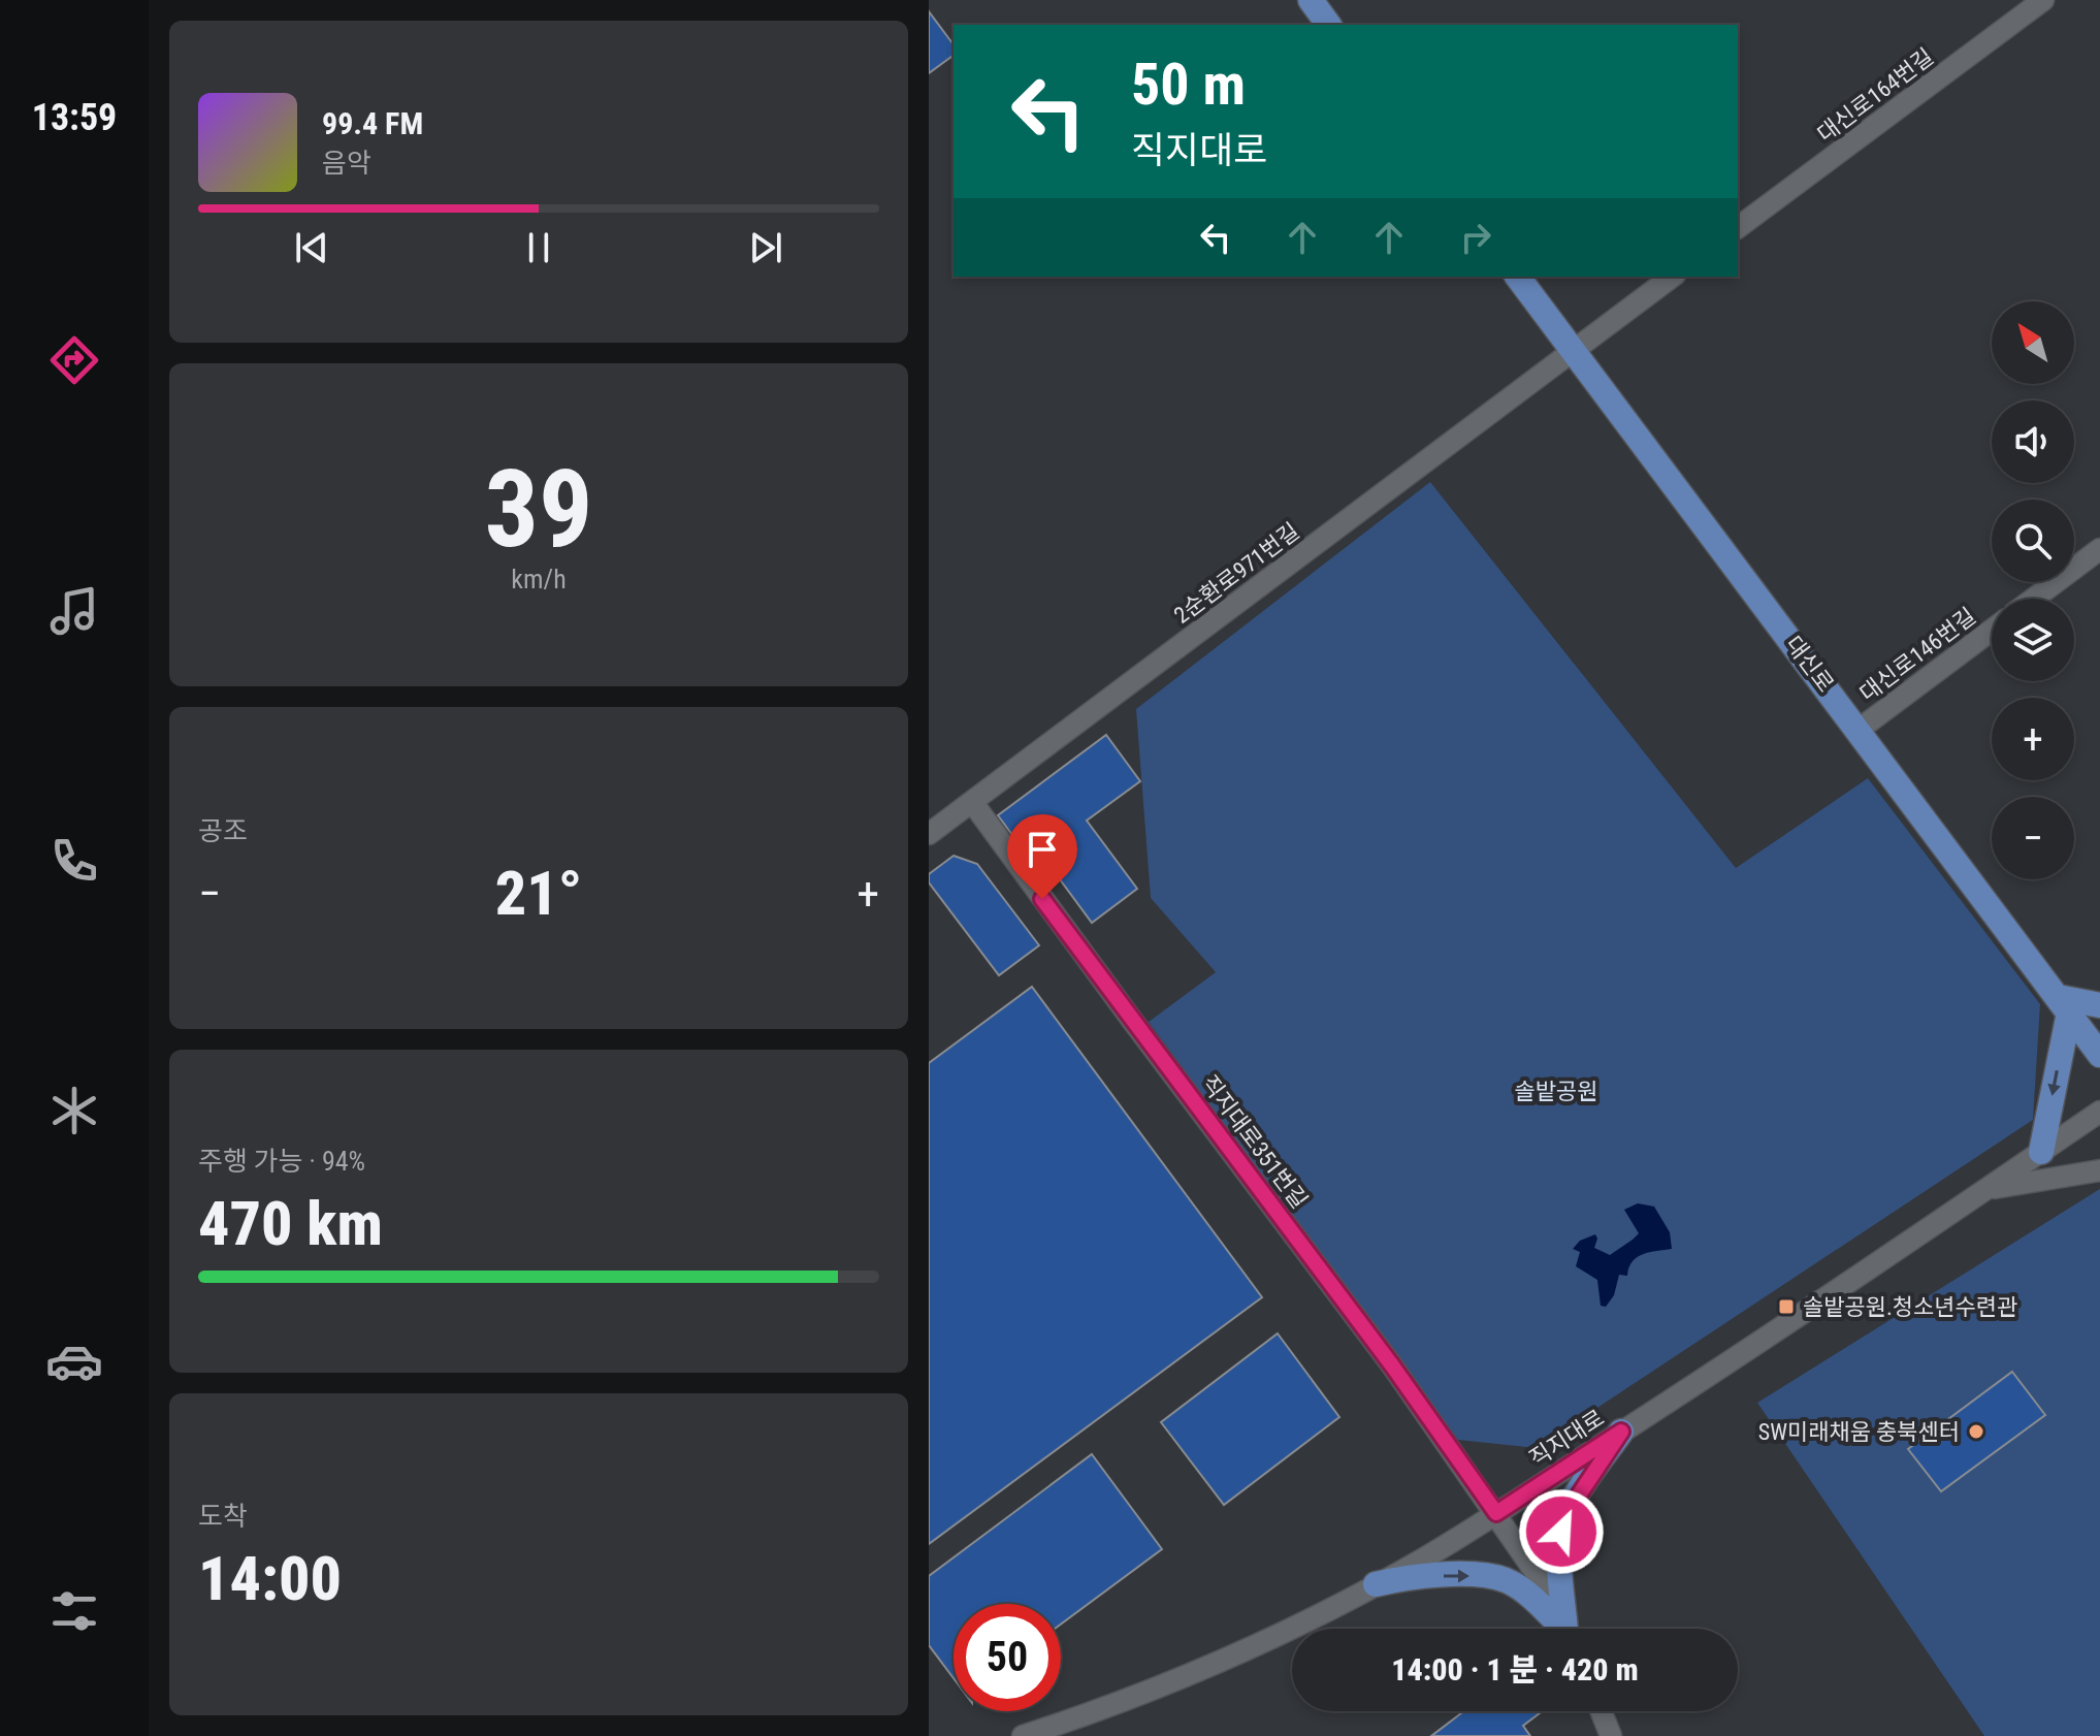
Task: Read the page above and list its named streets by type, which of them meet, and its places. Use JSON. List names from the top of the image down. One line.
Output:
{"streets":{"main road":["대신로"],"street":["대신로164번길","2순환로971번길","대신로146번길","직지대로351번길","직지대로"]},"crossings":[["2순환로971번길","대신로"],["2순환로971번길","직지대로351번길"],["대신로146번길","대신로"],["직지대로351번길","직지대로"]],"parks":["솔밭공원"],"places":{"transit":["솔밭공원.청소년수련관"],"other":["SW미래채움 충북센터"]},"north":"top left","page":{"tabs":"13:59","turn":["50 m","직지대로"],"song":["99.4 FM","음악"],"map_buttons":["+","−"],"tile":[["39","km/h"],"공조",["주행 가능 · 94%","470 km"],["도착","14:00"]],"heat":["−","21°","+"],"limit":"50","trip":"14:00 · 1 분 · 420 m"}}
